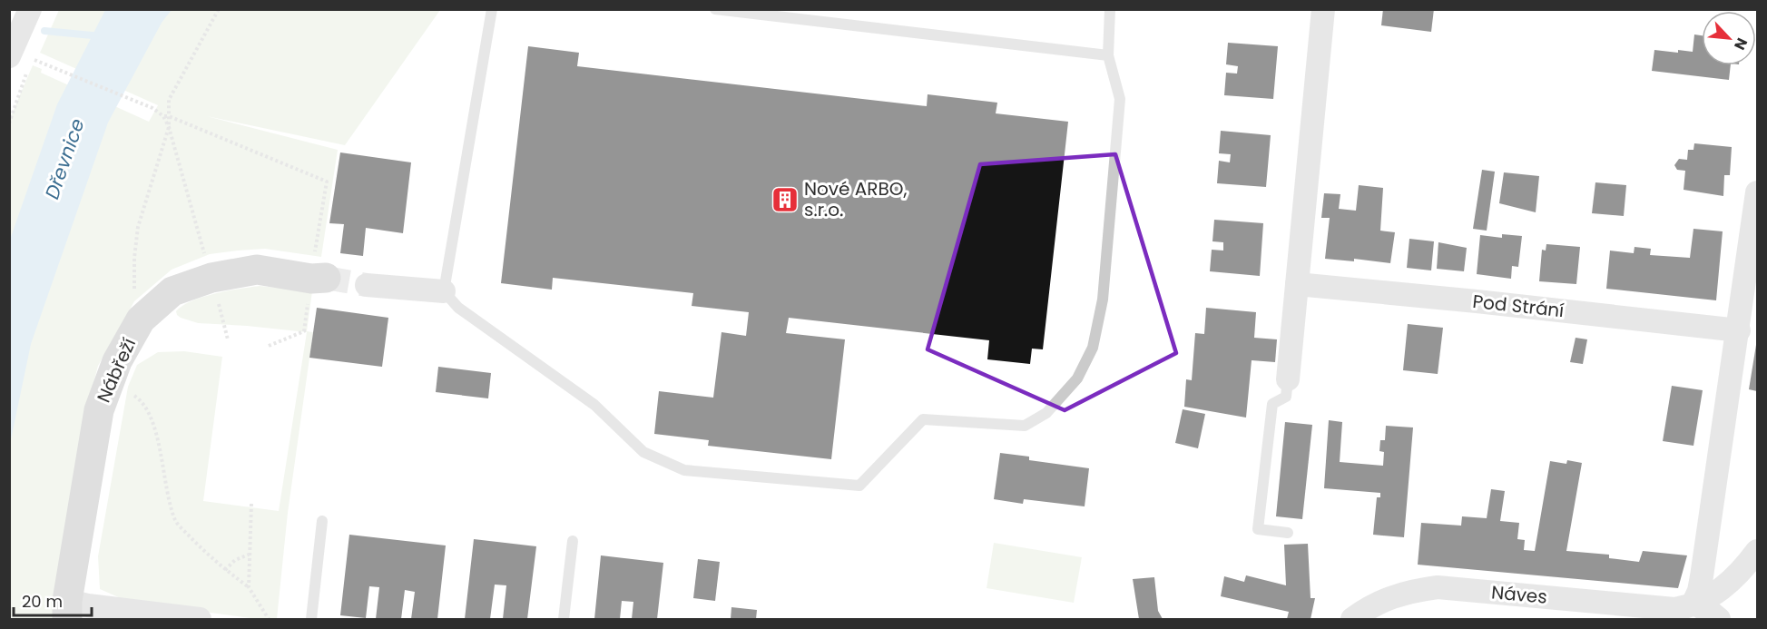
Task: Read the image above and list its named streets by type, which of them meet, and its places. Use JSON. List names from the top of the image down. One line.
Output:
{"streets":{"street":["Pod Strání","Nábřeží","Náves"]},"water":["Dřevnice"],"places":{"building":["Nové ARBO, s.r.o."]},"scale_bar":"20 m","north":"bottom right"}
